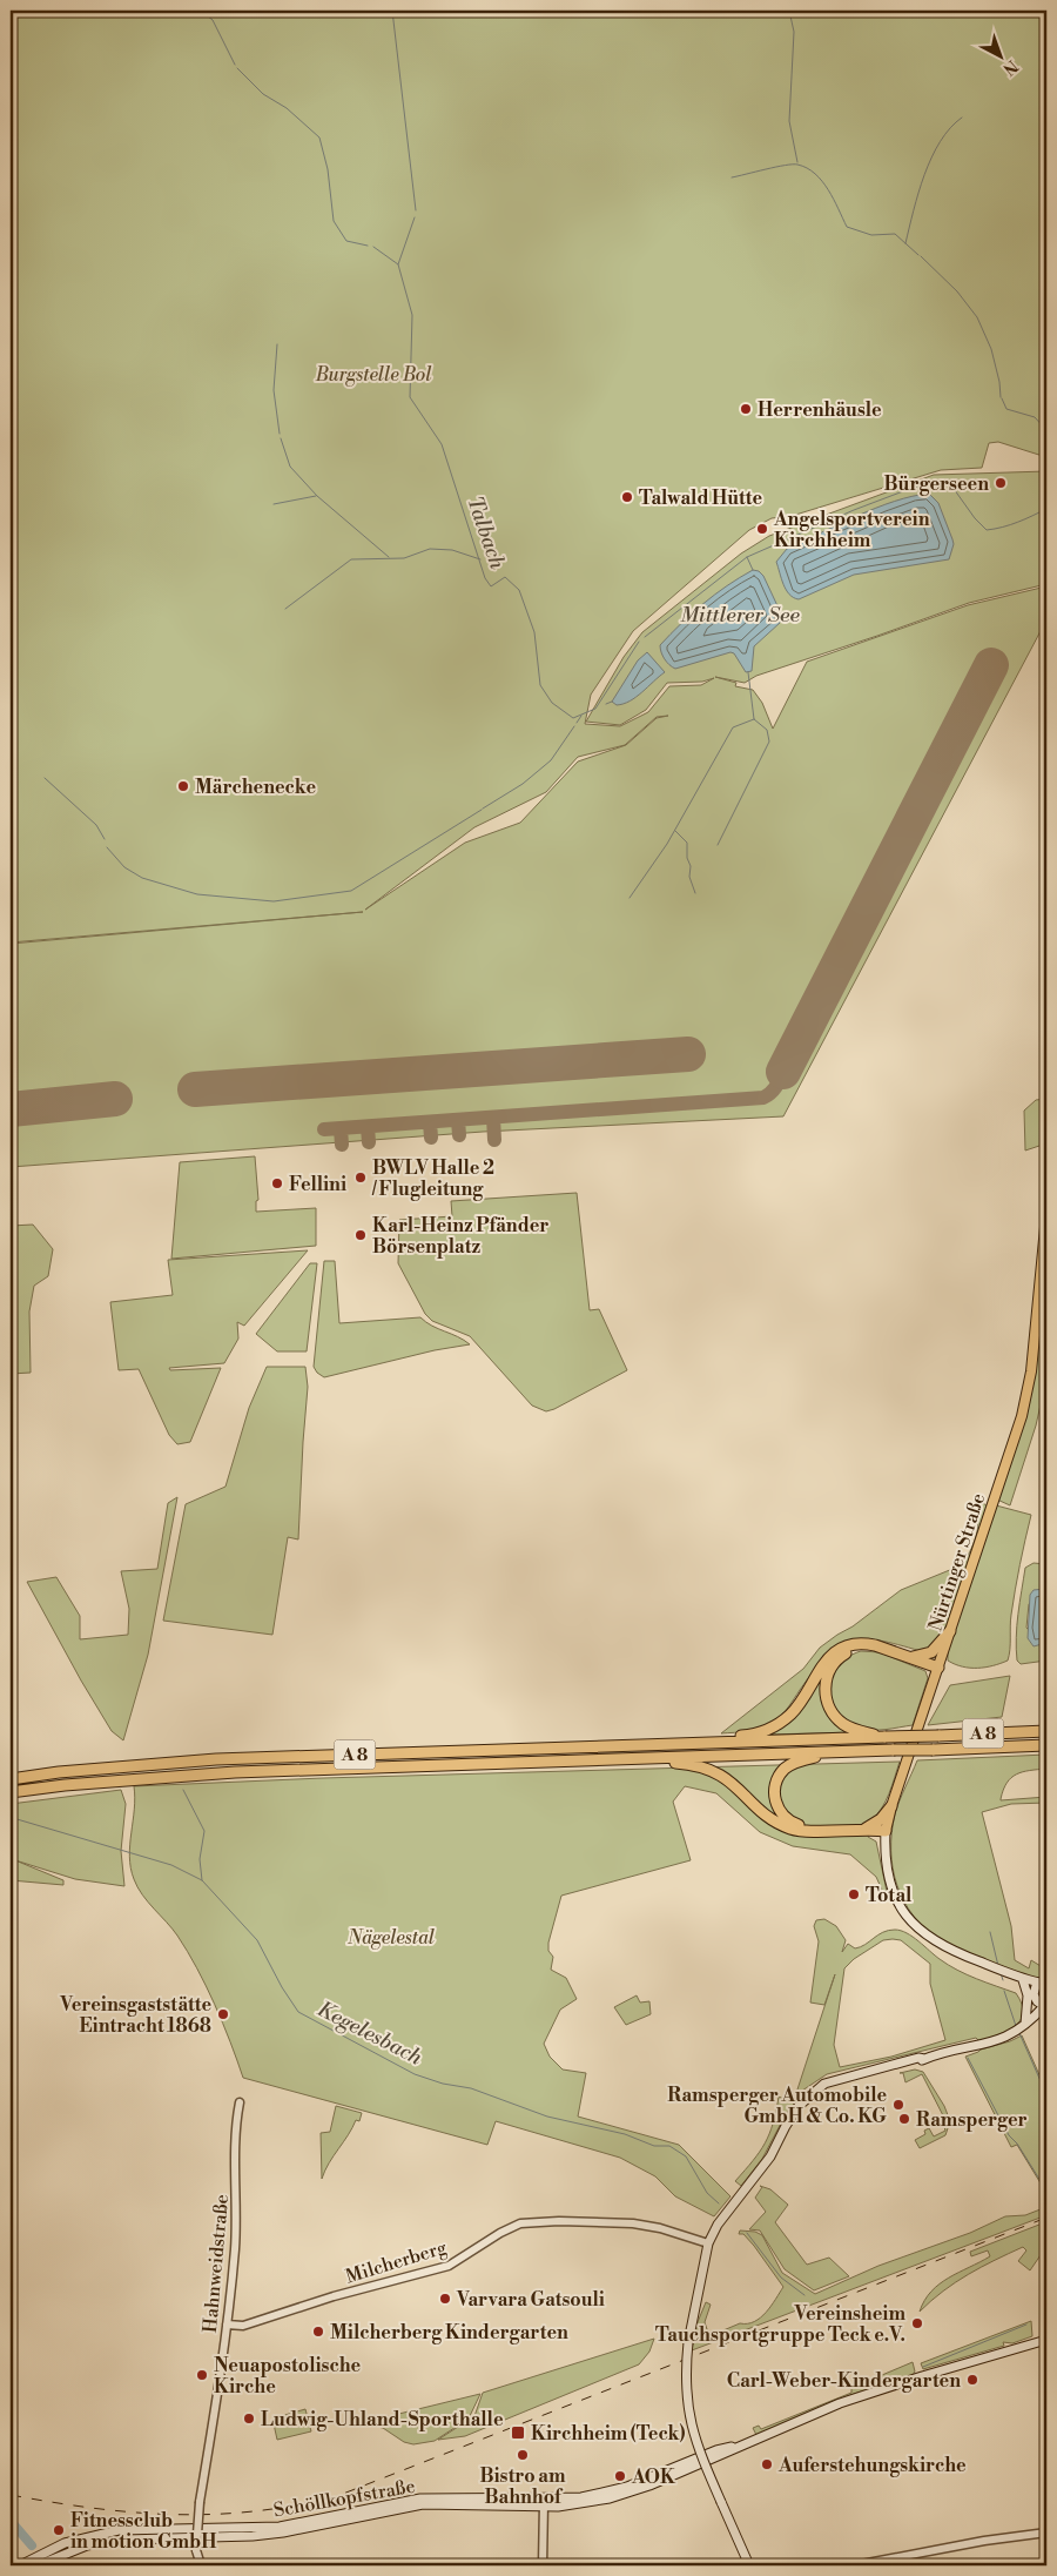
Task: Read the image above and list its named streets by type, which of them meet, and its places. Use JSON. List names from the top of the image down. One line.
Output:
{"streets":{"highway":["A 8"],"main road":["Nürtinger Straße","Schöllkopfstraße"],"street":["Milcherberg","Hahnweidstraße"]},"crossings":[["Milcherberg","Hahnweidstraße"]],"water":["Talbach","Mittlerer See","Kegelesbach"],"parks":["Burgstelle Bol","Nägelestal"],"places":{"other":["Herrenhäusle","Bürgerseen","Talwald Hütte","Angelsportverein Kirchheim","Märchenecke","BWLV Halle 2 / Flugleitung","Fellini","Karl-Heinz Pfänder Börsenplatz","Total","Vereinsgaststätte Eintracht 1868","Ramsperger Automobile GmbH & Co. KG","Ramsperger","Varvara Gatsouli","Vereinsheim Tauchsportgruppe Teck e.V.","Milcherberg Kindergarten","Neuapostolische Kirche","Carl-Weber-Kindergarten","Ludwig-Uhland-Sporthalle","Bistro am Bahnhof","Auferstehungskirche","AOK","Fitnessclub in motion GmbH"],"transit":["Kirchheim (Teck)"]},"north":"bottom right"}
